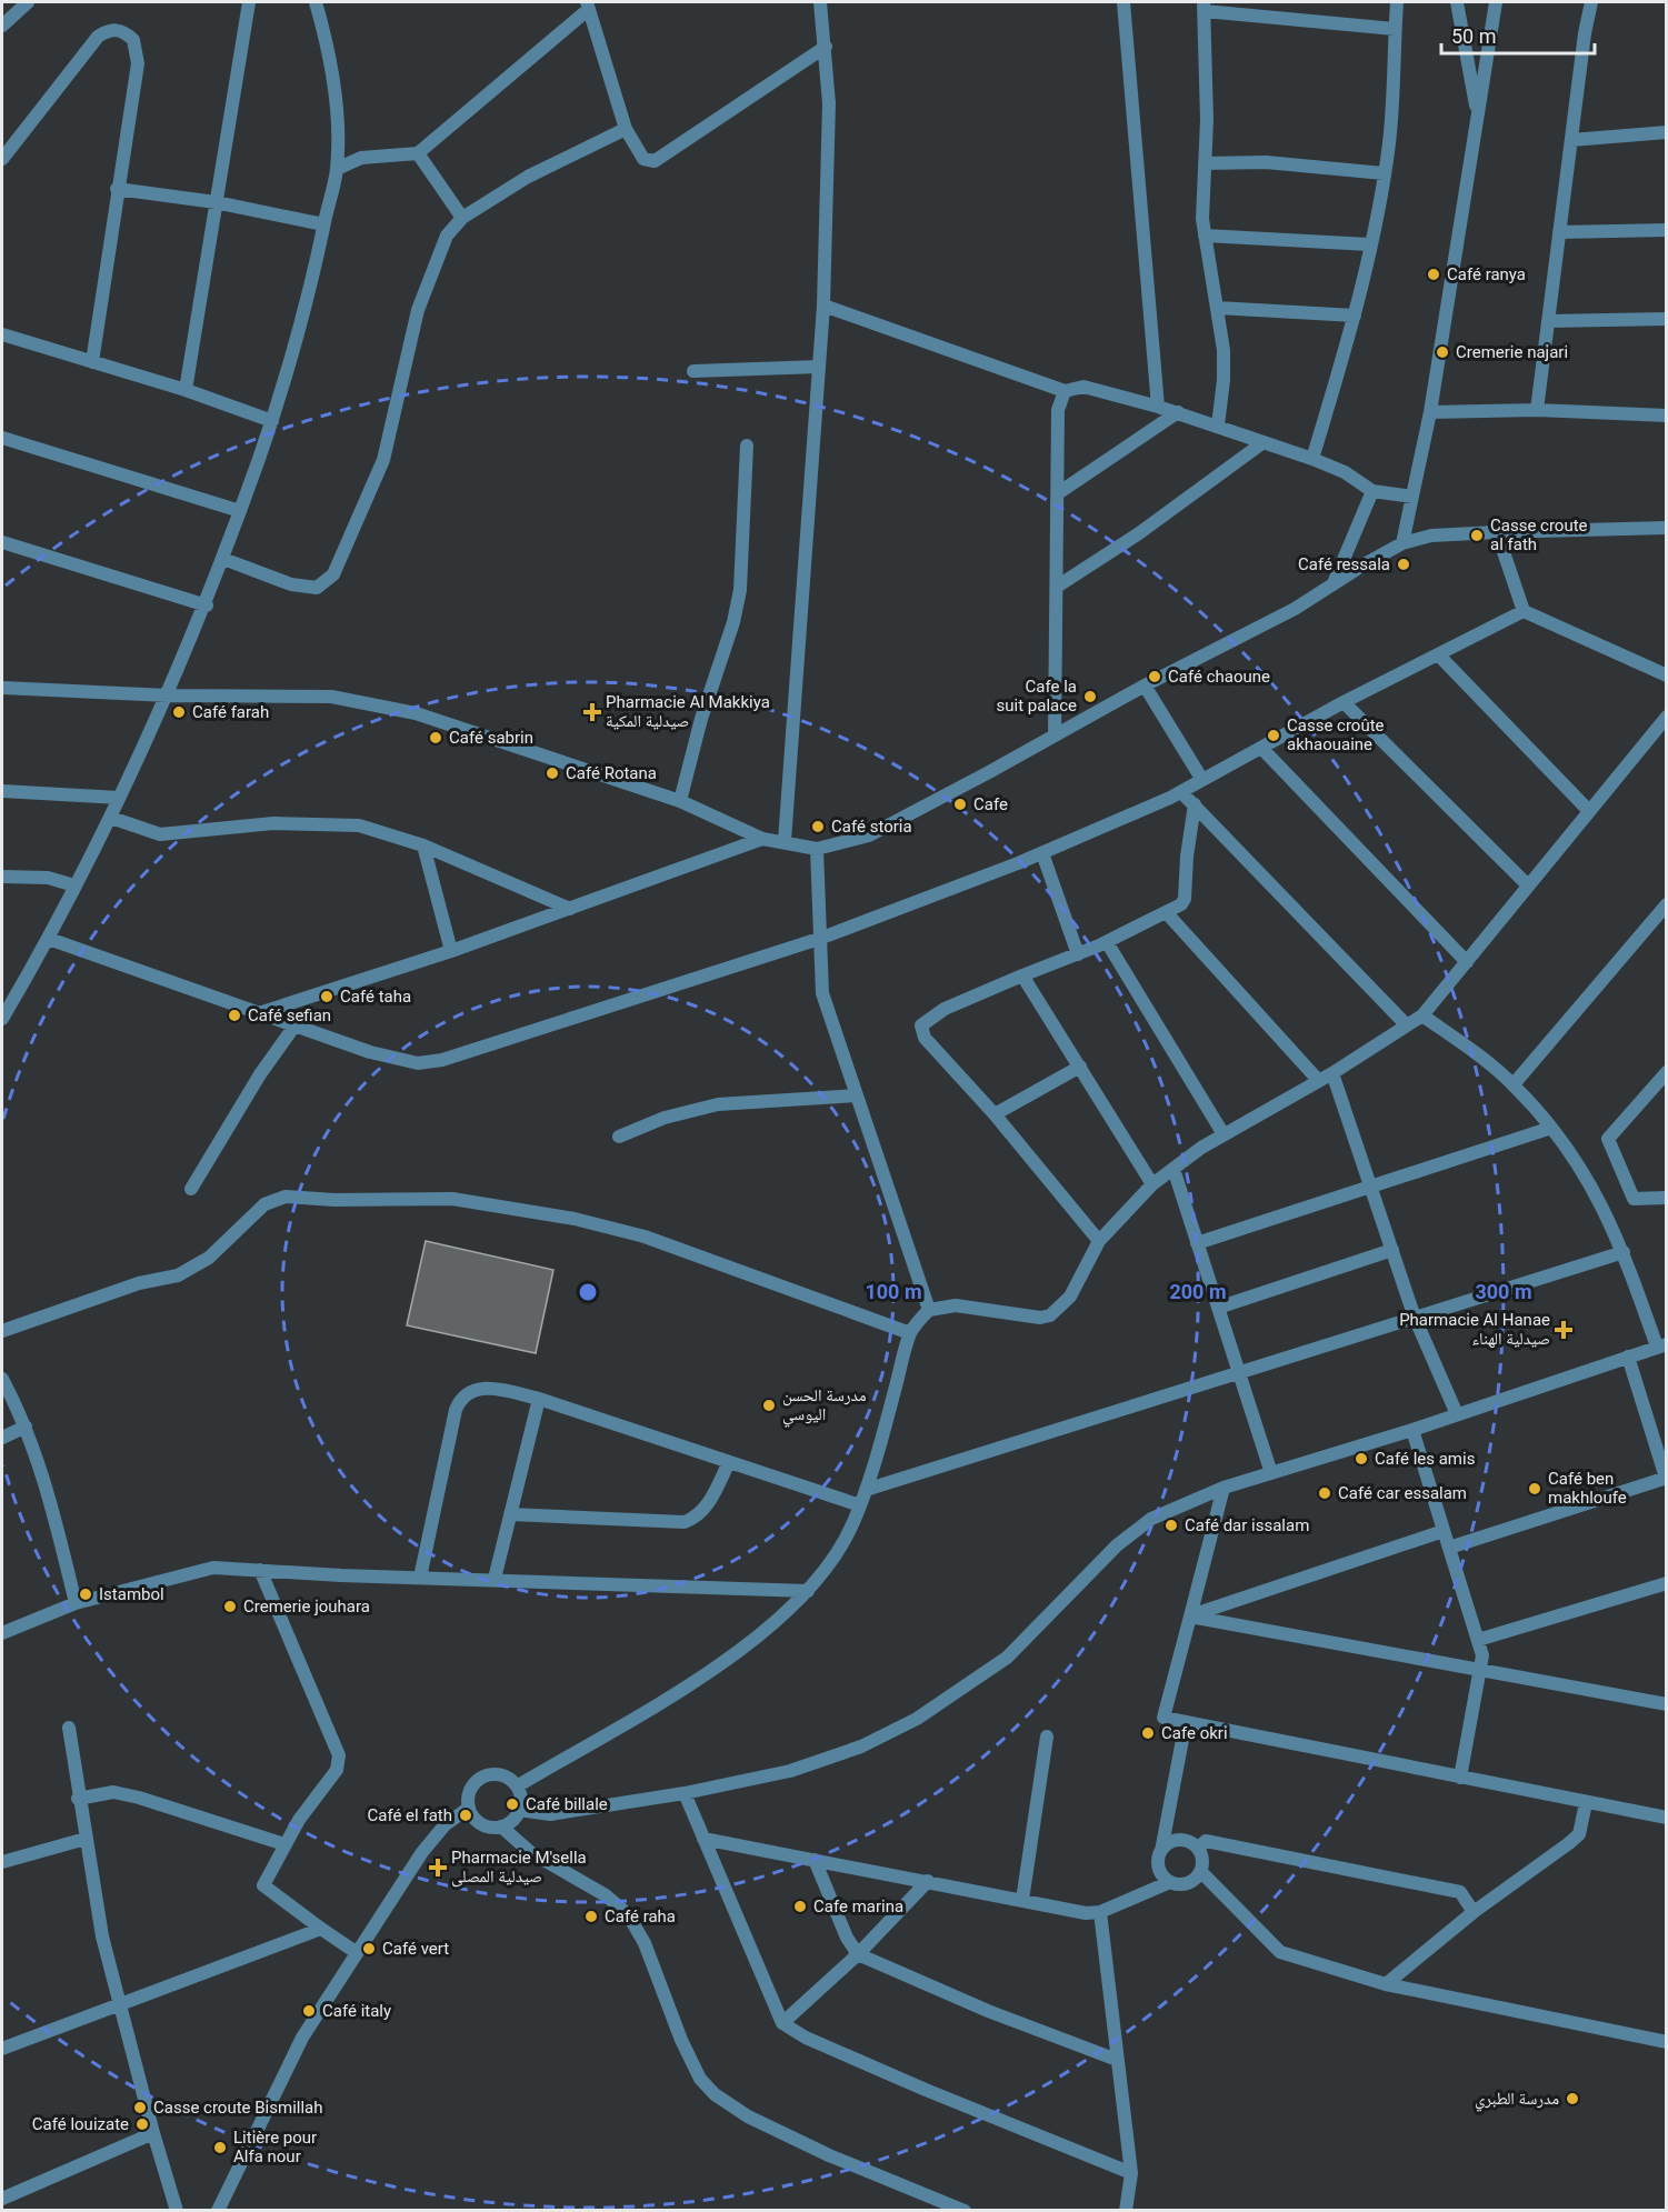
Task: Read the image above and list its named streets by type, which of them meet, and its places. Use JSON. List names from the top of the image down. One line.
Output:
{"places":{"other":["Café ranya","Cremerie najari","Casse croute al fath","Café ressala","Café chaoune","Cafe la suit palace","Café farah","Casse croûte akhaouaine","Café sabrin","Café Rotana","Cafe","Café storia","Café taha","Café sefian","مدرسة الحسن اليوسي","Café les amis","Café ben makhloufe","Café car essalam","Café dar issalam","Istambol","Cremerie jouhara","Cafe okri","Café billale","Café el fath","Cafe marina","Café raha","Café vert","Café italy","مدرسة الطبري","Casse croute Bismillah","Café louizate","Litière pour Alfa nour"],"health":["Pharmacie Al Makkiya صيدلية المكية","Pharmacie Al Hanae صيدلية الهناء","Pharmacie M'sella صيدلية المصلى"]},"scale_bar":"50 m","rings":["100 m","200 m","300 m"]}
